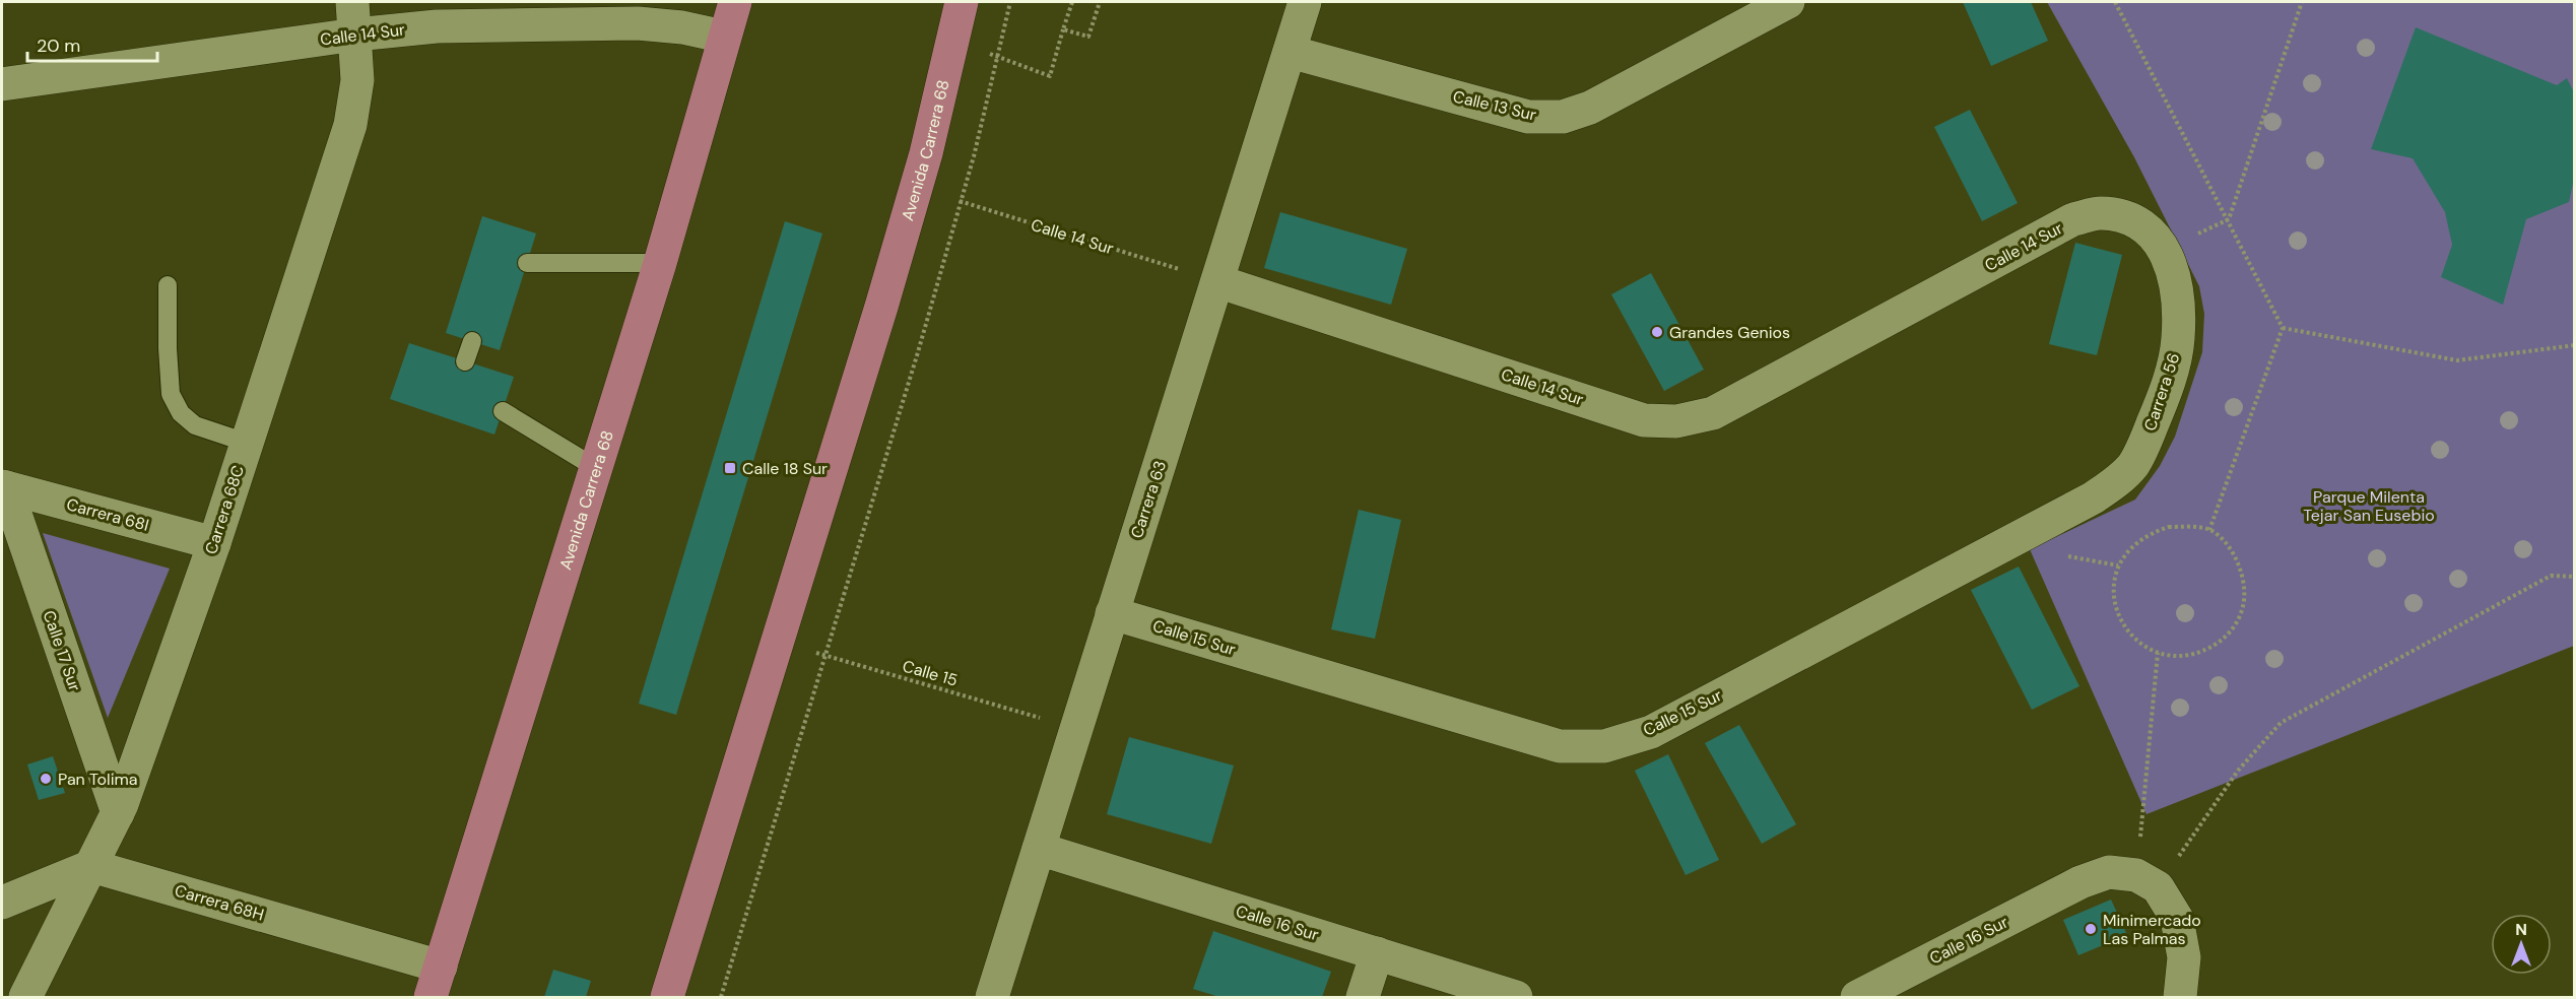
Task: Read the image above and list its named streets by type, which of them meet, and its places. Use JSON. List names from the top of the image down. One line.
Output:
{"streets":{"main road":["Avenida Carrera 68"],"street":["Calle 14 Sur","Calle 13 Sur","Carrera 56","Carrera 63","Carrera 68C","Carrera 68I","Calle 15 Sur","Calle 17 Sur","Carrera 68H","Calle 16 Sur"],"path":["Calle 15"]},"crossings":[["Calle 14 Sur","Avenida Carrera 68"],["Calle 14 Sur","Carrera 56"],["Calle 14 Sur","Carrera 63"],["Calle 14 Sur","Carrera 68C"],["Calle 13 Sur","Carrera 63"],["Avenida Carrera 68","Calle 15"],["Avenida Carrera 68","Carrera 68H"],["Carrera 56","Calle 15 Sur"],["Carrera 63","Calle 15 Sur"],["Carrera 63","Calle 15"],["Carrera 63","Calle 16 Sur"],["Carrera 68C","Carrera 68I"],["Carrera 68C","Calle 17 Sur"],["Carrera 68C","Carrera 68H"],["Carrera 68I","Calle 17 Sur"]],"parks":["Parque Milenta Tejar San Eusebio"],"places":{"other":["Grandes Genios","Pan Tolima","Minimercado Las Palmas"],"transit":["Calle 18 Sur"]},"scale_bar":"20 m","north":"top"}
